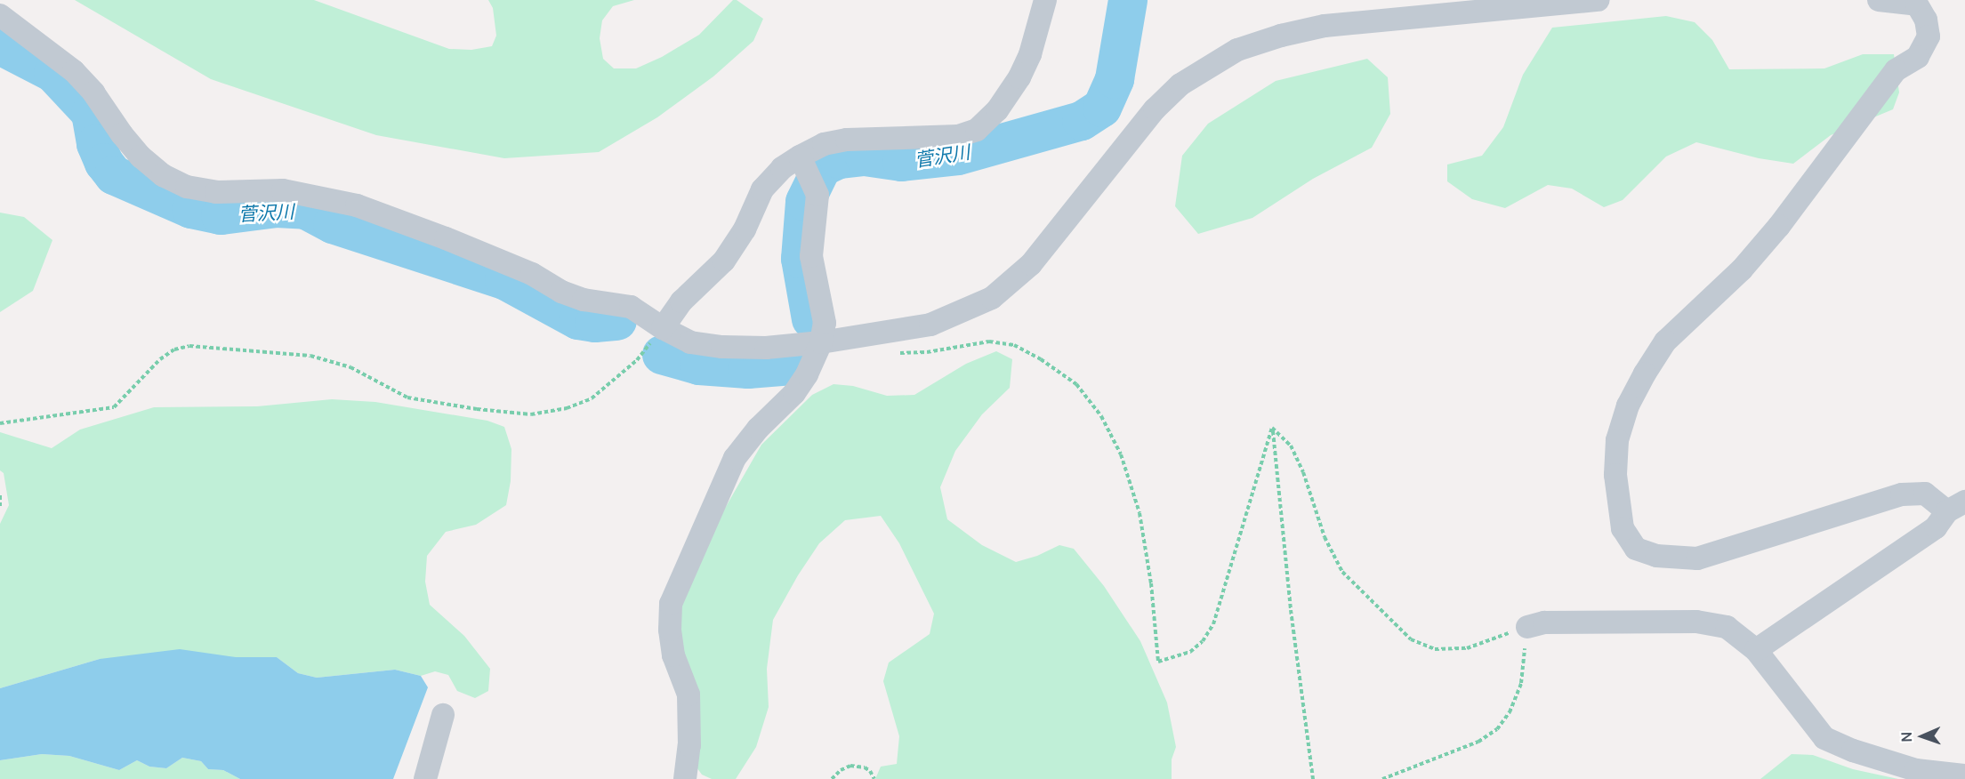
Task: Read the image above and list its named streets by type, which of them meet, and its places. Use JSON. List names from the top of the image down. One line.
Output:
{"water":["菅沢川"],"north":"left"}
